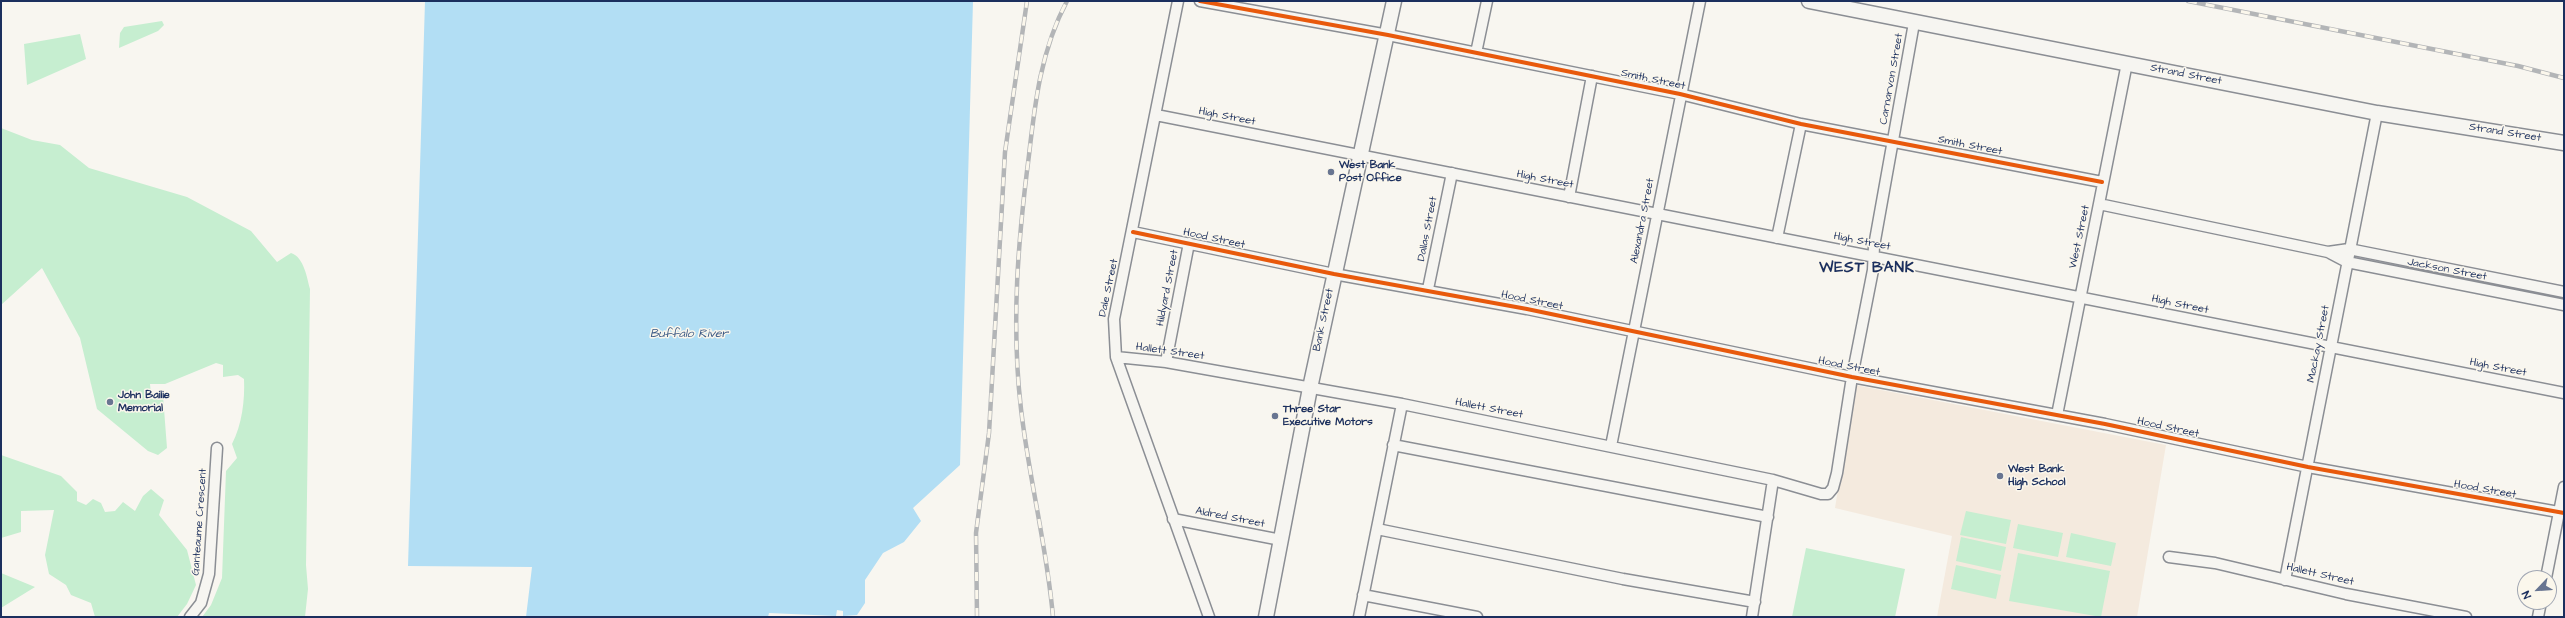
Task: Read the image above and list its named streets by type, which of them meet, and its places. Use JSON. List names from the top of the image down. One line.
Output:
{"streets":{"street":["Strand Street","Carnarvon Street","Smith Street","High Street","Alexandra Street","Dallas Street","West Street","Hood Street","Jackson Street","Dale Street","Hildyard Street","Bank Street","Mackay Street","Hallett Street","Aldred Street","Ganteaume Crescent"]},"crossings":[["Strand Street","Carnarvon Street"],["Strand Street","West Street"],["Strand Street","Mackay Street"],["Carnarvon Street","Smith Street"],["Carnarvon Street","High Street"],["Carnarvon Street","Hood Street"],["Carnarvon Street","Hallett Street"],["Smith Street","Alexandra Street"],["Smith Street","West Street"],["Smith Street","Bank Street"],["High Street","Alexandra Street"],["High Street","Dallas Street"],["High Street","West Street"],["High Street","Dale Street"],["High Street","Bank Street"],["High Street","Mackay Street"],["Alexandra Street","Hood Street"],["Alexandra Street","Hallett Street"],["Dallas Street","Hood Street"],["West Street","Hood Street"],["West Street","Jackson Street"],["Hood Street","Dale Street"],["Hood Street","Hildyard Street"],["Hood Street","Bank Street"],["Hood Street","Mackay Street"],["Jackson Street","Mackay Street"],["Dale Street","Hallett Street"],["Dale Street","Aldred Street"],["Hildyard Street","Hallett Street"],["Bank Street","Hallett Street"],["Bank Street","Aldred Street"],["Mackay Street","Hallett Street"]],"districts":["WEST BANK"],"water":["Buffalo River"],"places":["West Bank Post Office","John Bailie Memorial","Three Star Executive Motors","West Bank High School"],"north":"bottom left"}
